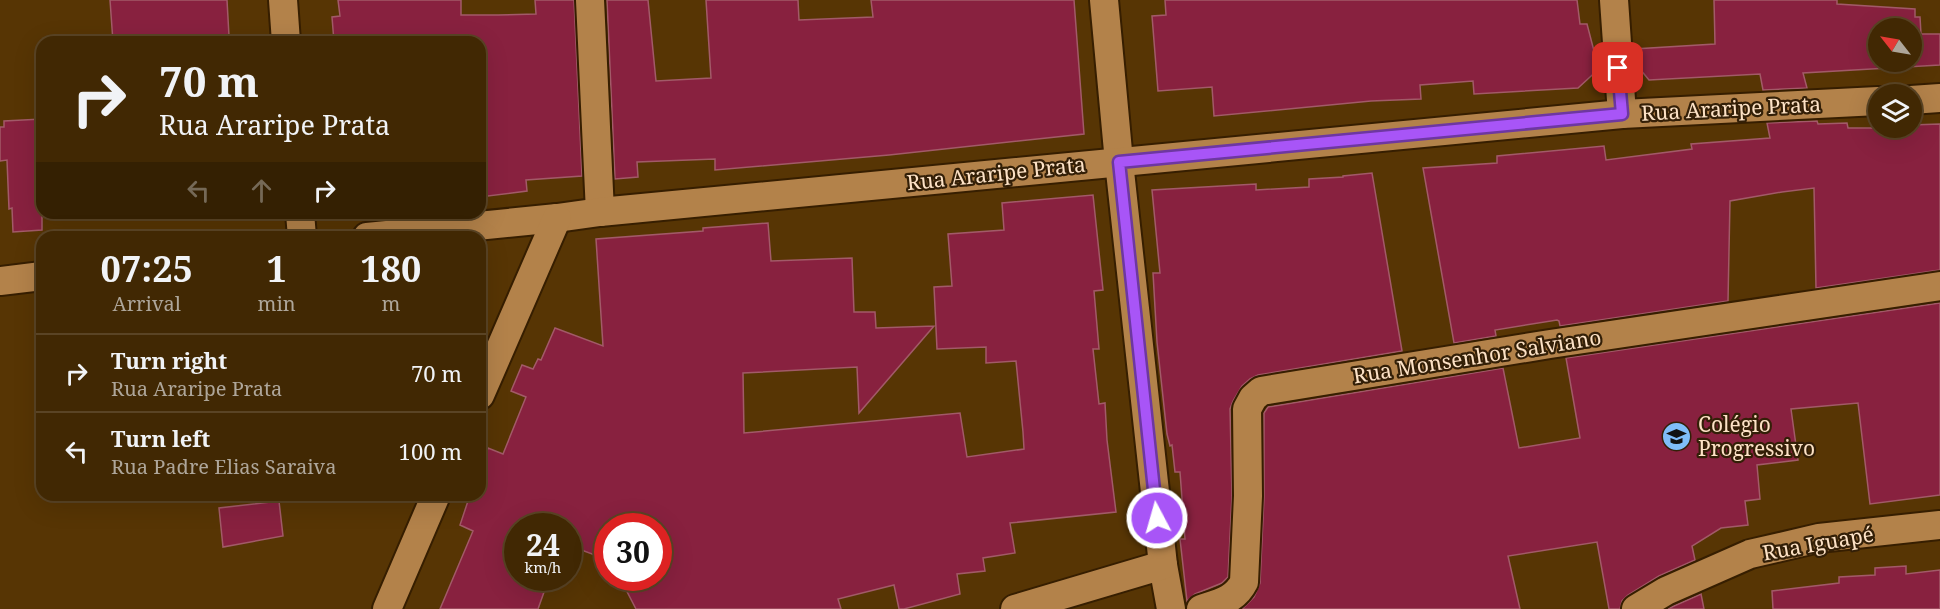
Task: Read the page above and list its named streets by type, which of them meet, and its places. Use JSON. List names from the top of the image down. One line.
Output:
{"streets":{"street":["Rua Araripe Prata","Rua Monsenhor Salviano","Rua Iguapé"]},"places":{"school or university":["Colégio Progressivo"]},"north":"top left","page":{"turn":["70 m","Rua Araripe Prata"],"eta":["07:25","Arrival","1","min","180","m"],"list":[{"name":"Turn right","note":"Rua Araripe Prata","value":"70 m"},{"name":"Turn left","note":"Rua Padre Elias Saraiva","value":"100 m"}],"speed":"24 km/h","limit":"30"}}
